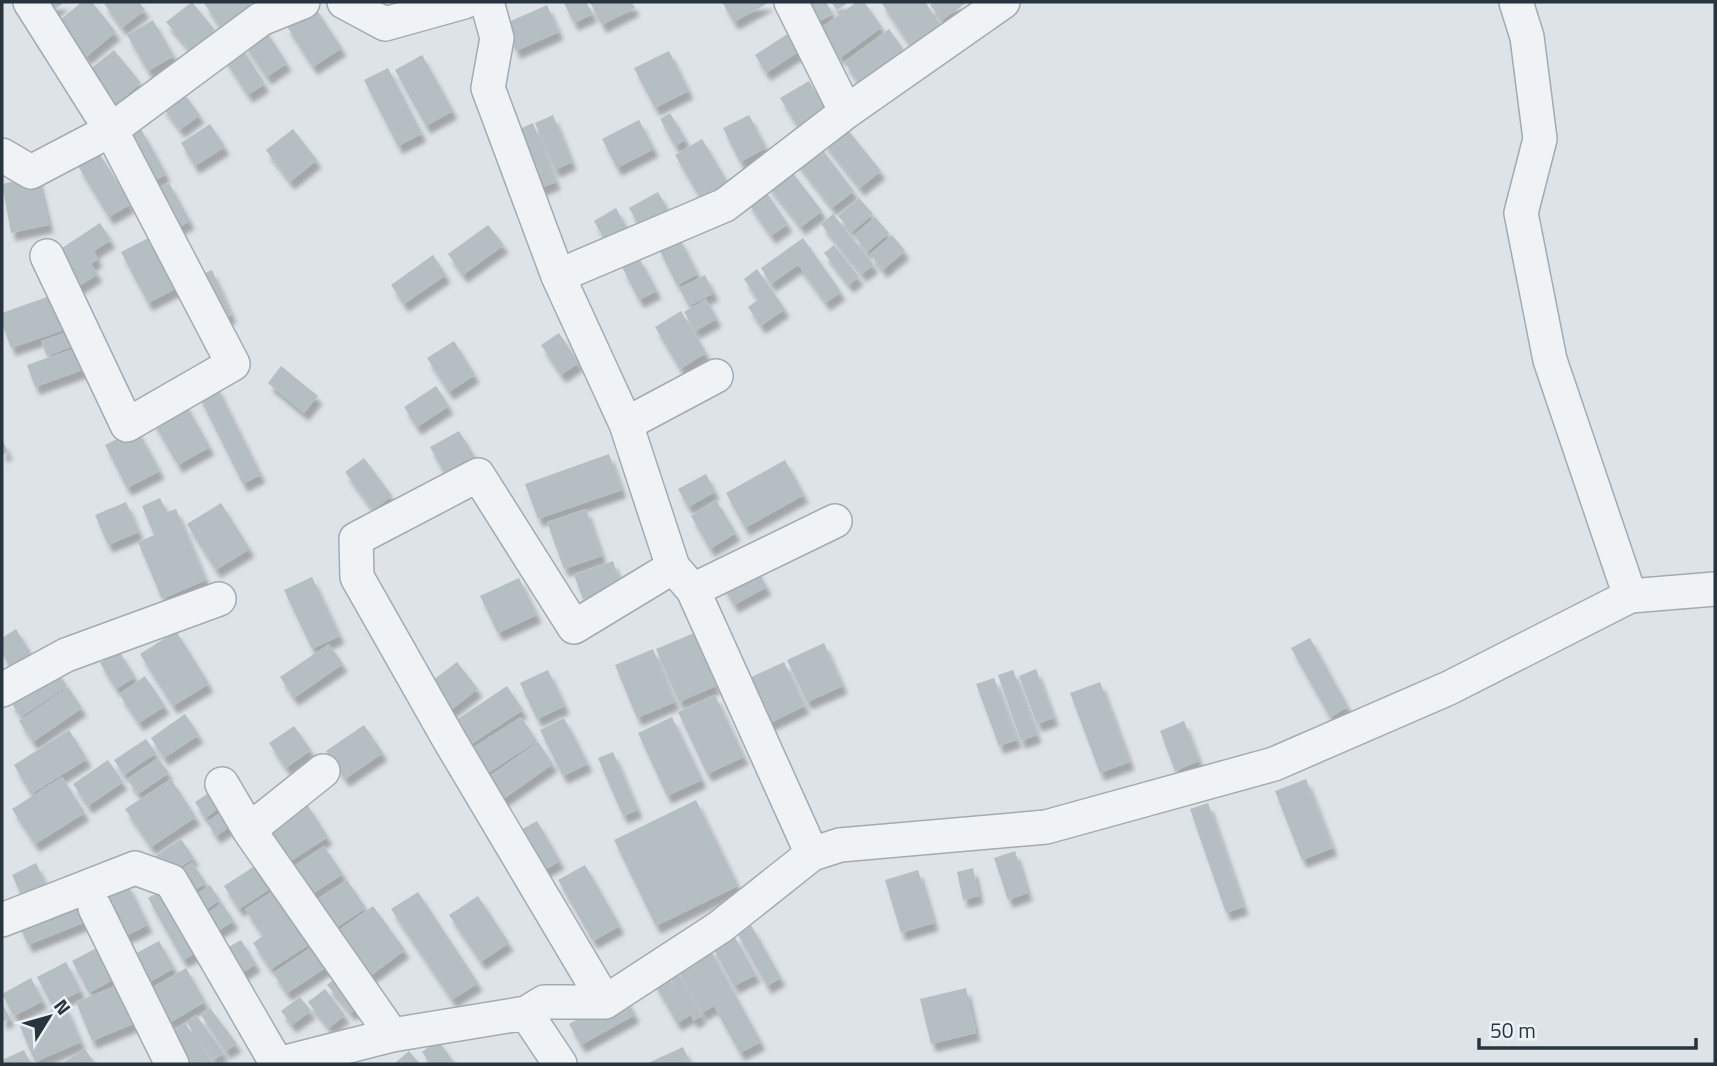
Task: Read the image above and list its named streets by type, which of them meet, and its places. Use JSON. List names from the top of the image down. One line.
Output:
{"scale_bar":"50 m","north":"top right"}
